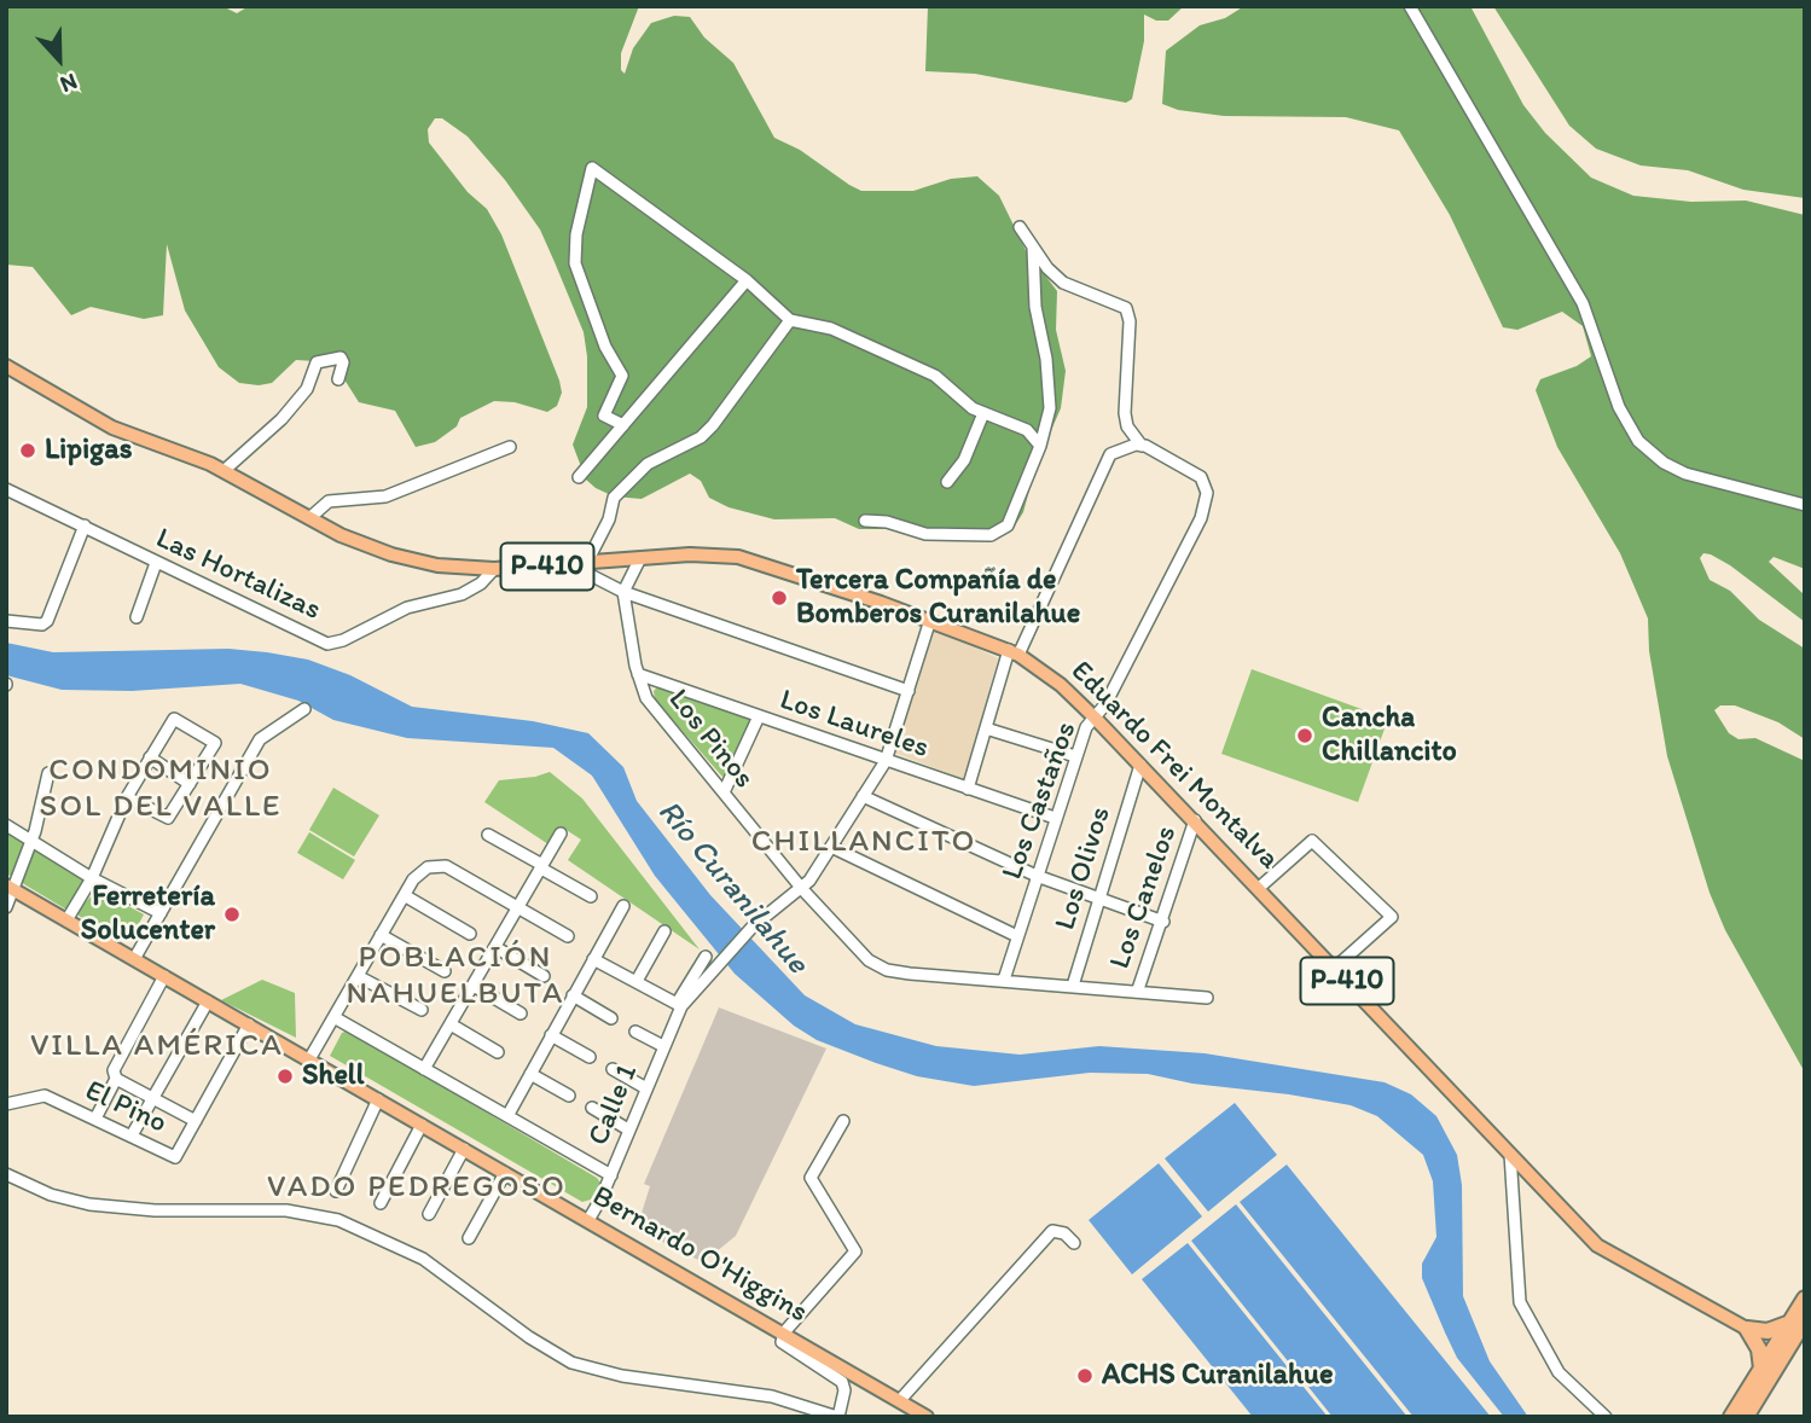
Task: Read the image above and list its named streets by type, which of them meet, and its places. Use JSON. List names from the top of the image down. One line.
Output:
{"streets":{"main road":["P-410","Eduardo Frei Montalva","Bernardo O'Higgins"],"street":["Las Hortalizas","Los Laureles","Los Pinos","Los Castaños","Los Olivos","Los Canelos","Calle 1","El Pino"]},"crossings":[["Las Hortalizas","Eduardo Frei Montalva"],["Los Laureles","Los Pinos"],["Los Laureles","Los Castaños"],["Los Pinos","Los Castaños"],["Los Pinos","Los Olivos"],["Los Pinos","Los Canelos"],["Eduardo Frei Montalva","Los Castaños"],["Eduardo Frei Montalva","Los Olivos"],["Eduardo Frei Montalva","Los Canelos"],["Calle 1","Bernardo O'Higgins"]],"districts":["CONDOMINIO SOL DEL VALLE","CHILLANCITO","POBLACIÓN NAHUELBUTA","VILLA AMÉRICA","VADO PEDREGOSO"],"water":["Río Curanilahue"],"places":["Lipigas","Tercera Compañía de Bomberos Curanilahue","Cancha Chillancito","Ferretería Solucenter","Shell","ACHS Curanilahue"],"north":"bottom"}
